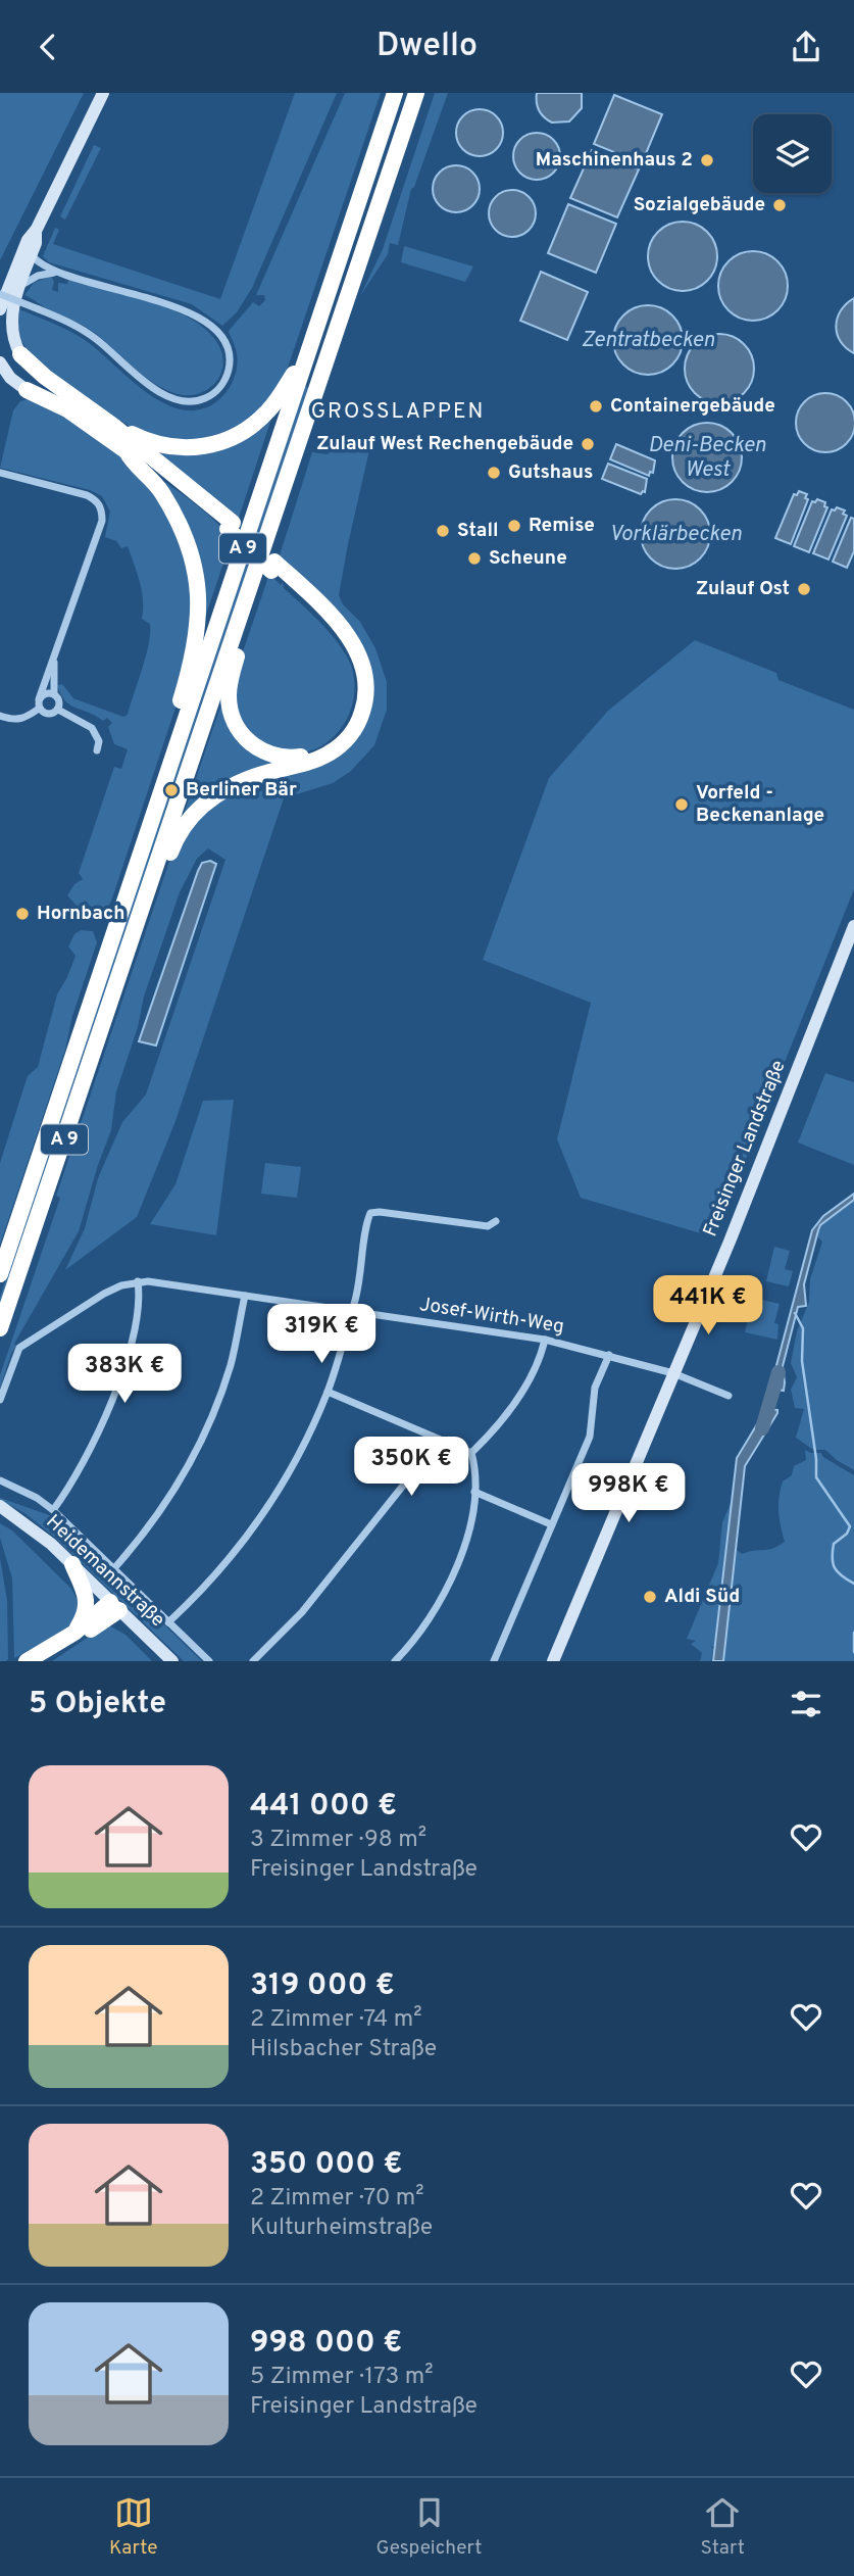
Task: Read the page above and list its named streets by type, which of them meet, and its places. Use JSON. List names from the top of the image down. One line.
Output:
{"streets":{"highway":["A 9"],"main road":["Freisinger Landstraße","Heidemannstraße"],"street":["Josef-Wirth-Weg"]},"crossings":[["Freisinger Landstraße","Josef-Wirth-Weg"]],"districts":["GROSSLAPPEN"],"water":["Zentratbecken","Deni-Becken West","Vorklärbecken"],"places":["Maschinenhaus 2","Sozialgebäude","Containergebäude","Zulauf West Rechengebäude","Gutshaus","Remise","Stall","Scheune","Zulauf Ost","Berliner Bär","Vorfeld - Beckenanlage","Hornbach","Aldi Süd"],"page":{"header":"Dwello","price":["441K €","319K €","383K €","350K €","998K €"],"heading":"5 Objekte","list":[{"name":"441 000 €","note":"3 Zimmer · 98 m² · Freisinger Landstraße"},{"name":"319 000 €","note":"2 Zimmer · 74 m² · Hilsbacher Straße"},{"name":"350 000 €","note":"2 Zimmer · 70 m² · Kulturheimstraße"},{"name":"998 000 €","note":"5 Zimmer · 173 m² · Freisinger Landstraße"}],"tabs":["Karte","Gespeichert","Start"]}}
